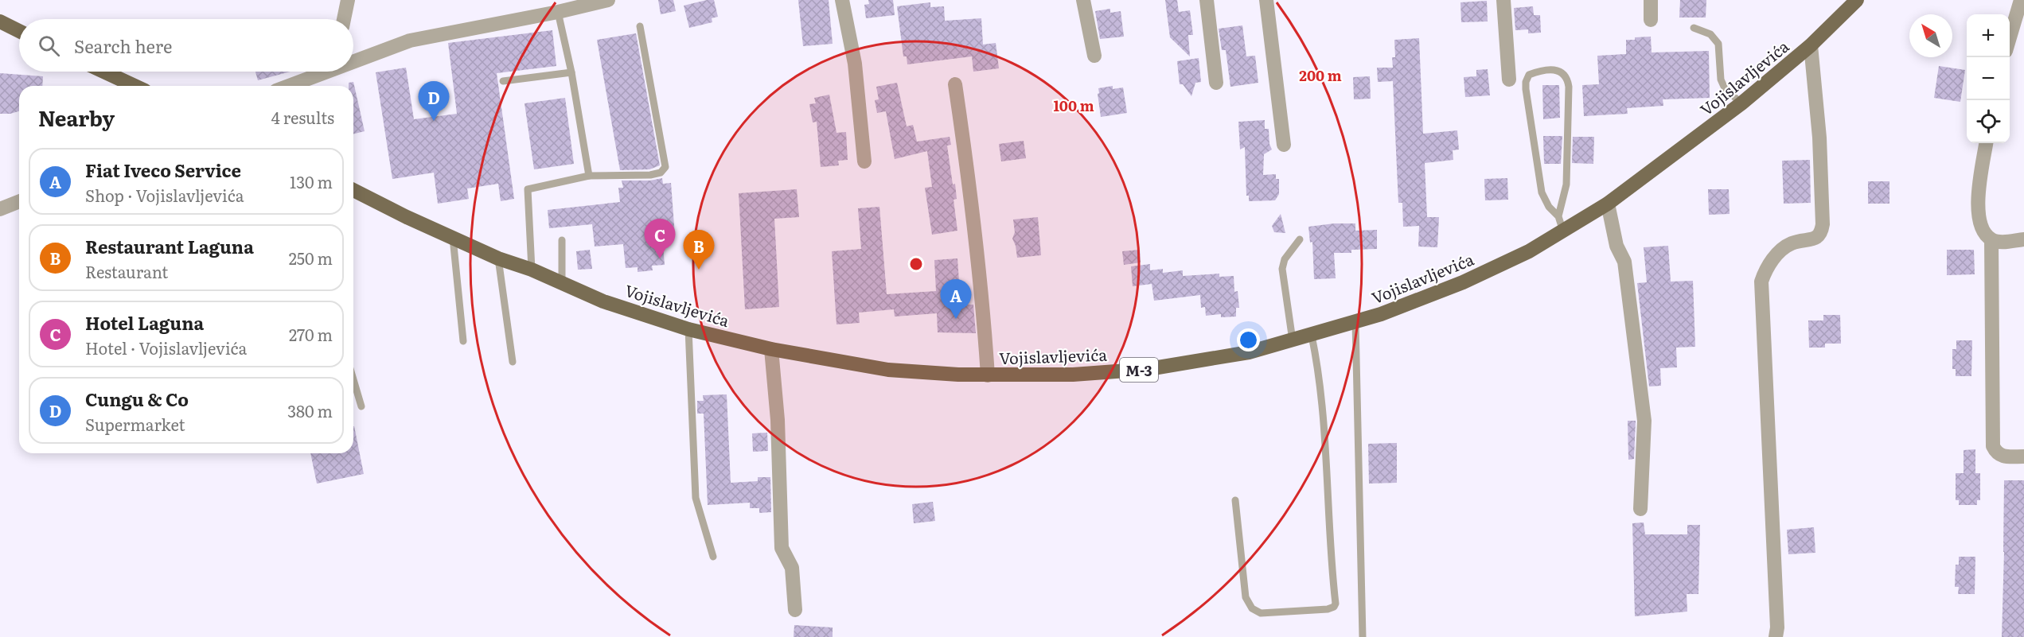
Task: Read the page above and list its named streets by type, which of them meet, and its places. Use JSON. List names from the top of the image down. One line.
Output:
{"streets":{"main road":["Vojislavljevića","M-3"]},"north":"top left","page":{"map_buttons":["+","−"],"search":"Search here","pins":["D","C","B","A"],"heading":["Nearby","4 results"],"list":[{"mark":"A","name":"Fiat Iveco Service","note":"Shop · Vojislavljevića","value":"130 m"},{"mark":"B","name":"Restaurant Laguna","note":"Restaurant","value":"250 m"},{"mark":"C","name":"Hotel Laguna","note":"Hotel · Vojislavljevića","value":"270 m"},{"mark":"D","name":"Cungu & Co","note":"Supermarket","value":"380 m"}]},"rings":["200 m","100 m"]}
